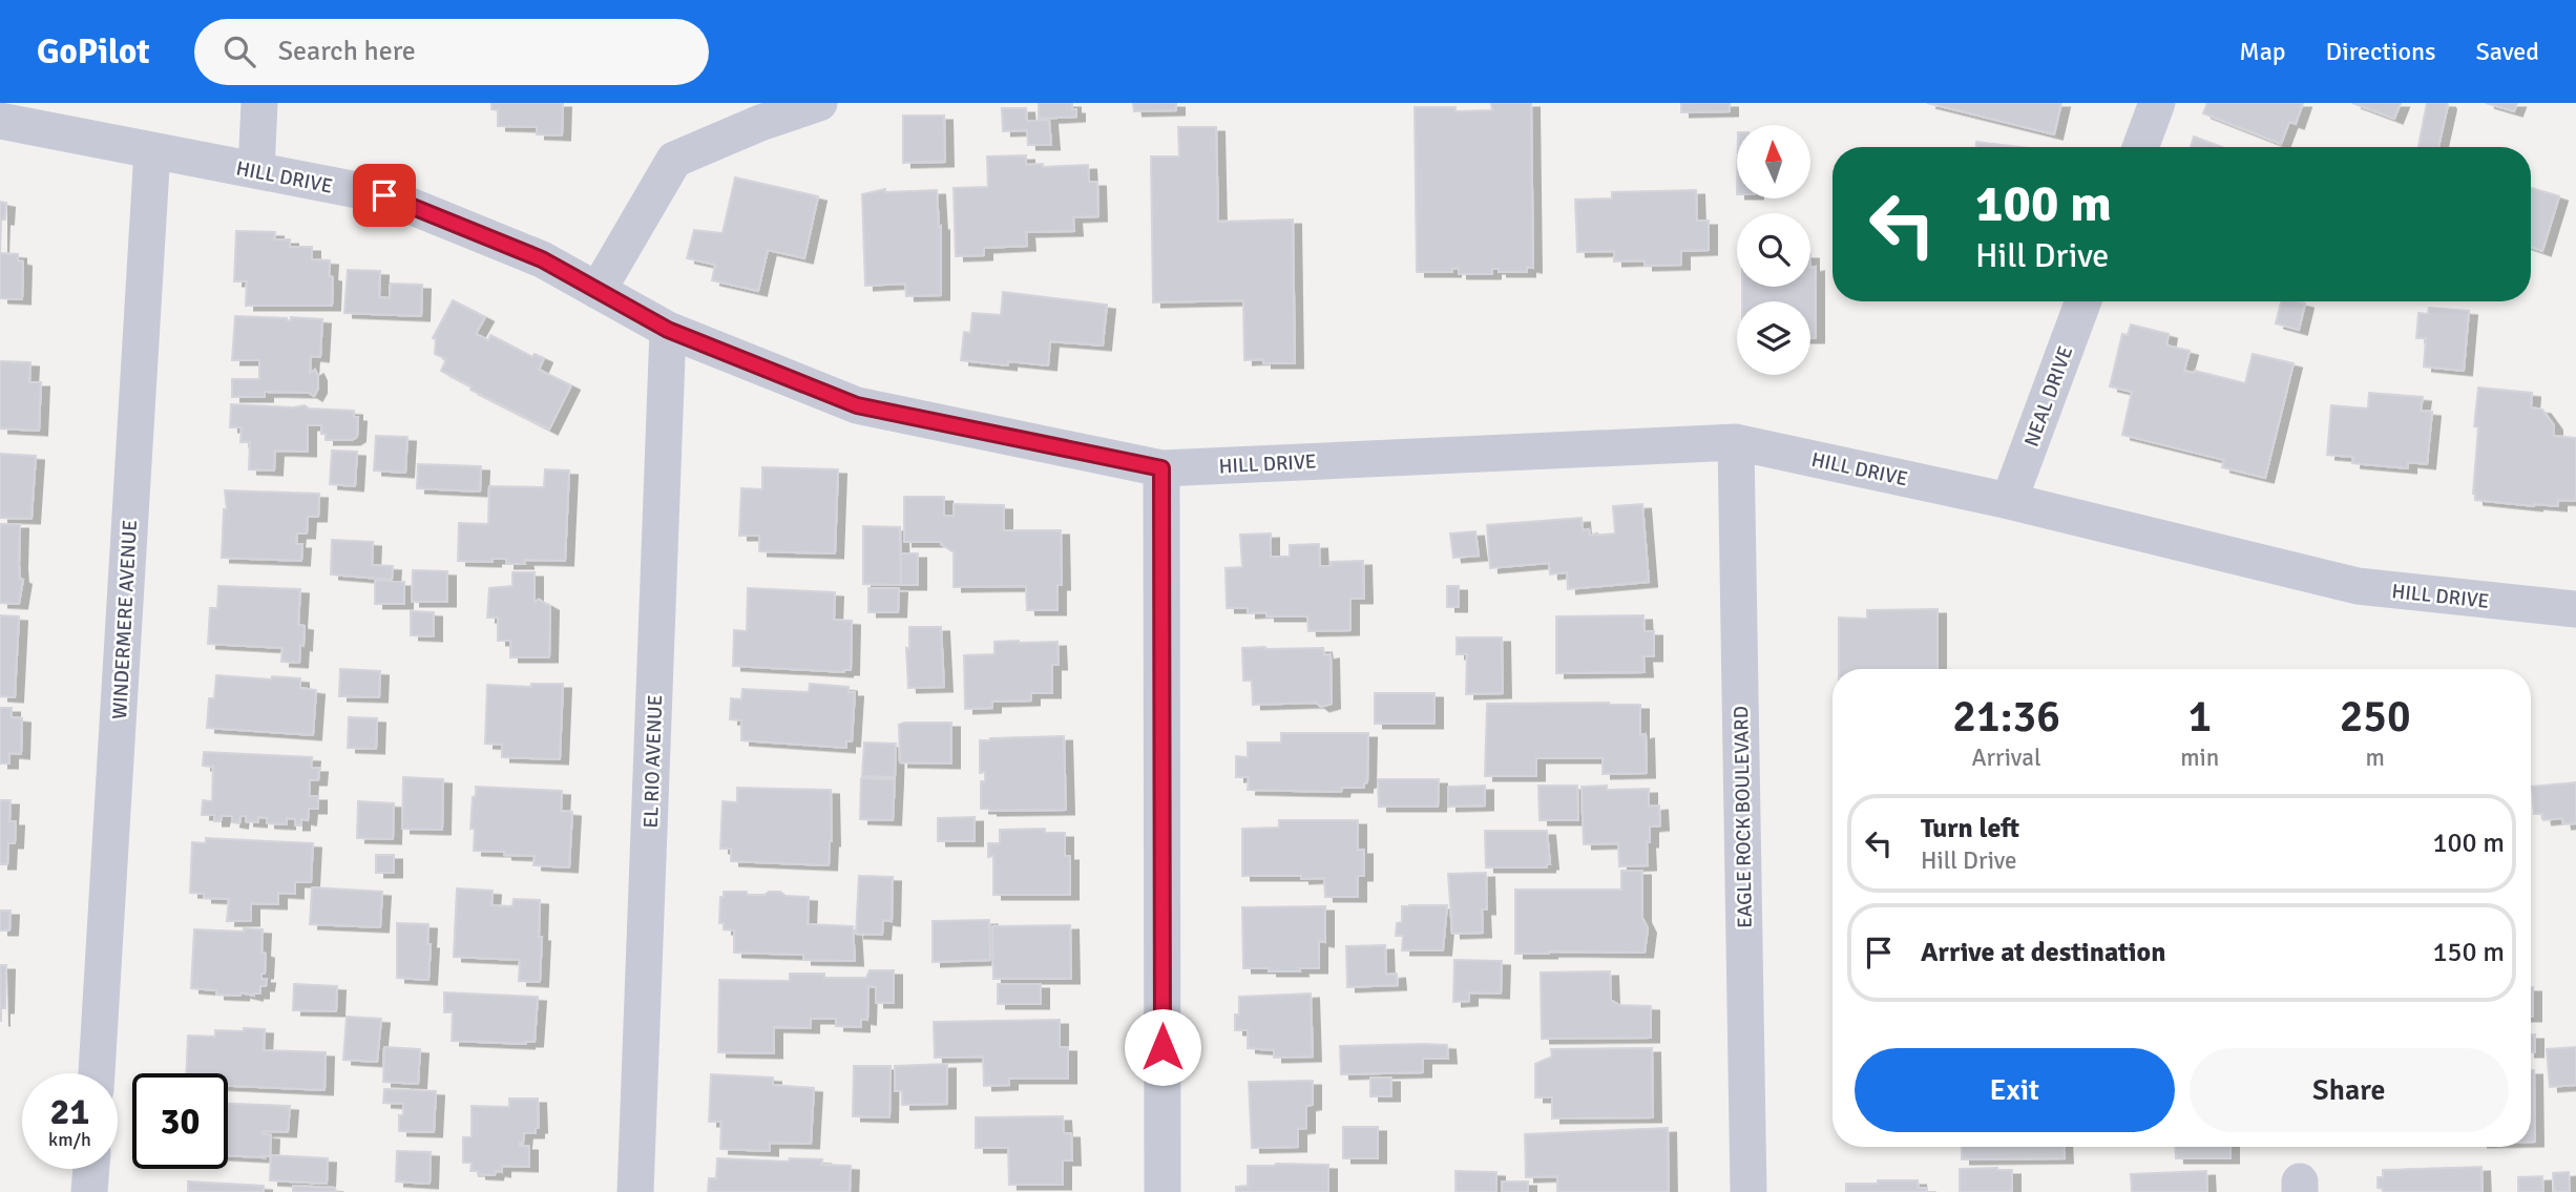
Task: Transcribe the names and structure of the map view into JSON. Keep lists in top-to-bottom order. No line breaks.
{"streets":{"street":["HILL DRIVE","NEAL DRIVE","WINDERMERE AVENUE","EL RIO AVENUE","EAGLE ROCK BOULEVARD"]},"crossings":[["HILL DRIVE","NEAL DRIVE"],["HILL DRIVE","WINDERMERE AVENUE"],["HILL DRIVE","EL RIO AVENUE"],["HILL DRIVE","EAGLE ROCK BOULEVARD"]],"north":"top","page":{"header":"GoPilot","search":"Search here","nav":["Map","Directions","Saved"],"turn":["100 m","Hill Drive"],"eta":["21:36","Arrival","1","min","250","m"],"list":[{"name":"Turn left","note":"Hill Drive","value":"100 m"},{"name":"Arrive at destination","value":"150 m"}],"buttons":["Exit","Share"],"speed":"21 km/h","limit":"30"}}
